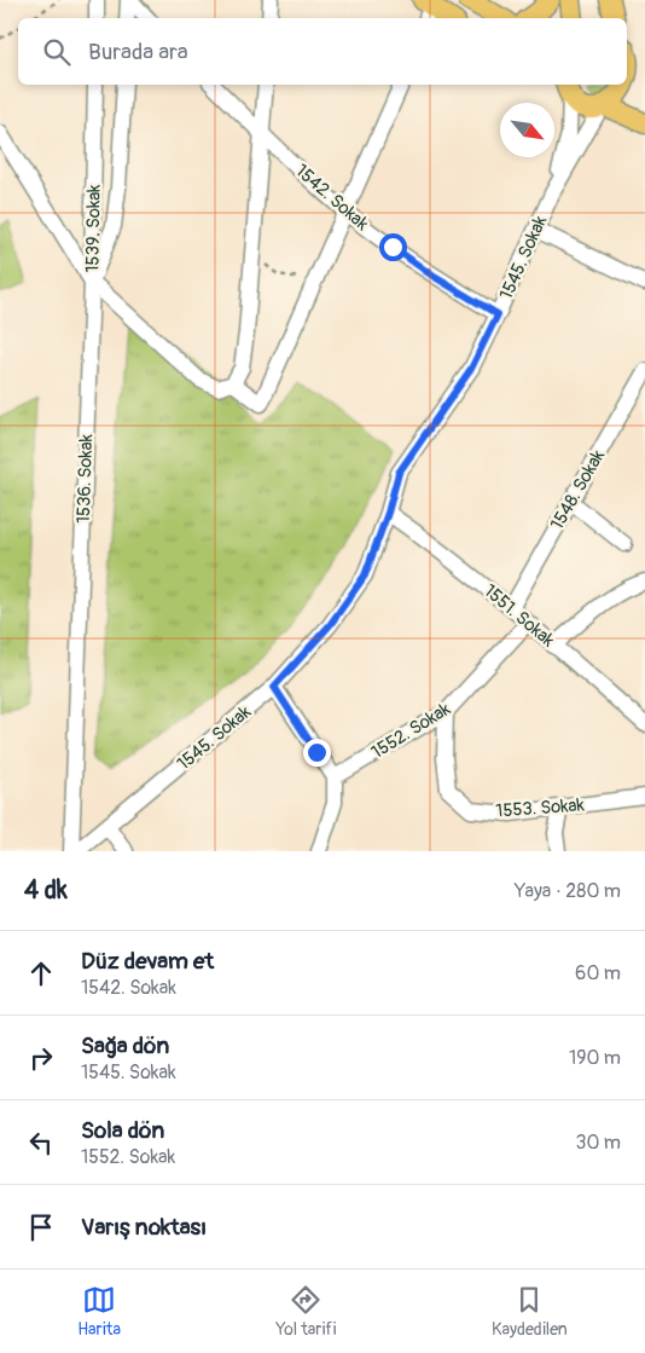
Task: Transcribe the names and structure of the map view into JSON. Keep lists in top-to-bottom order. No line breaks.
{"streets":{"street":["1542. Sokak","1539. Sokak","1545. Sokak","1536. Sokak","1548. Sokak","1551. Sokak","1552. Sokak","1553. Sokak"]},"crossings":[["1542. Sokak","1545. Sokak"],["1539. Sokak","1536. Sokak"],["1545. Sokak","1536. Sokak"],["1545. Sokak","1551. Sokak"],["1548. Sokak","1551. Sokak"],["1551. Sokak","1552. Sokak"],["1552. Sokak","1553. Sokak"]],"north":"bottom right","page":{"search":"Burada ara","heading":["4 dk","Yaya · 280 m"],"list":[["Düz devam et","1542. Sokak","60 m"],["Sağa dön","1545. Sokak","190 m"],["Sola dön","1552. Sokak","30 m"],"Varış noktası"],"nav":["Harita","Yol tarifi","Kaydedilen"]}}
